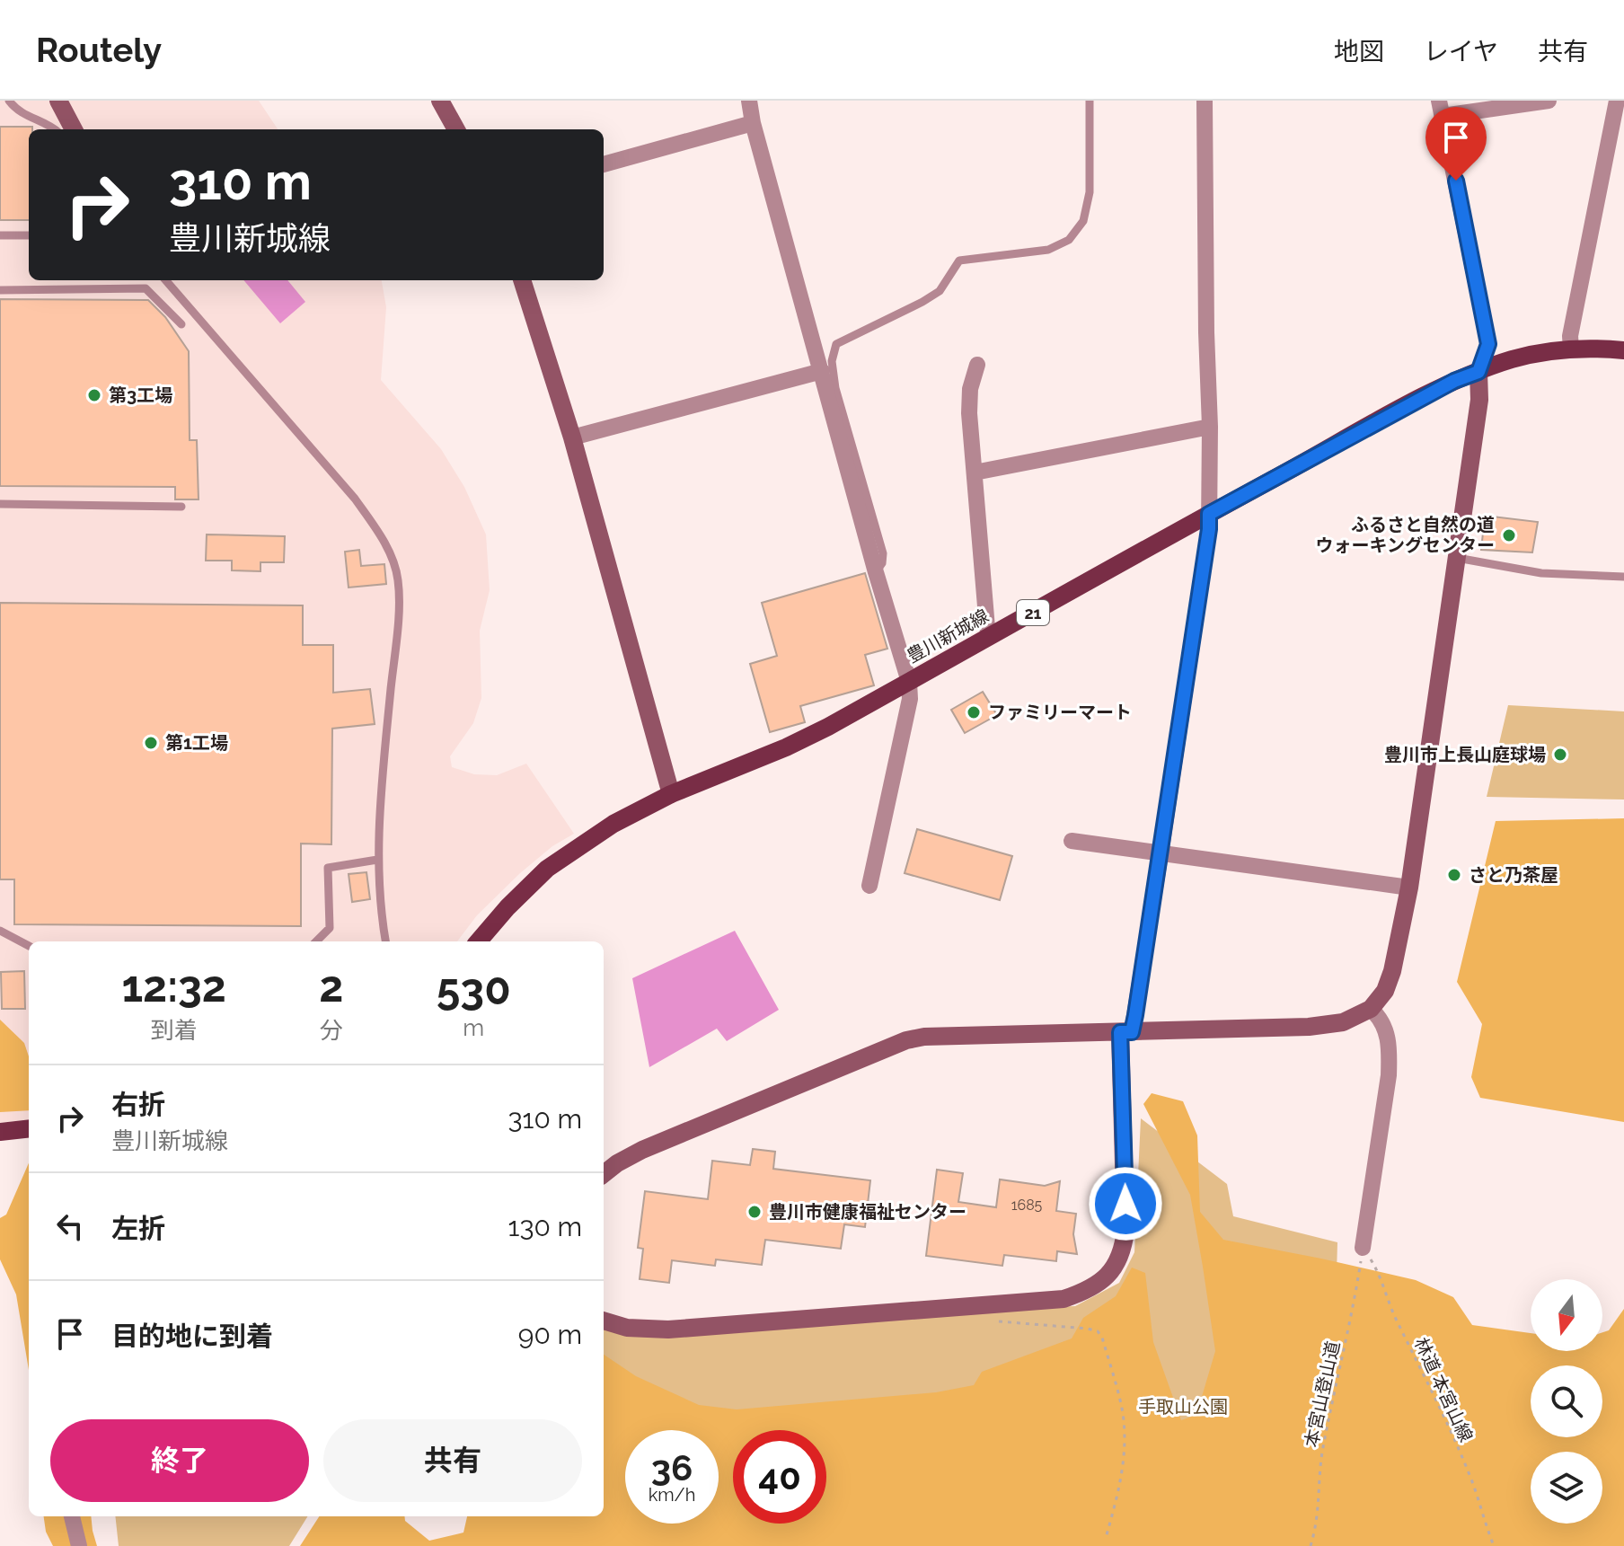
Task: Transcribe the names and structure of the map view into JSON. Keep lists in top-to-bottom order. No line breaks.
{"streets":{"main road":["21","豊川新城線"],"path":["林道 本宮山線","本宮山登山道"]},"crossings":[["林道 本宮山線","本宮山登山道"]],"parks":["手取山公園"],"places":["第3工場","ふるさと自然の道 ウォーキングセンター","ファミリーマート","第1工場","豊川市上長山庭球場","さと乃茶屋","豊川市健康福祉センター"],"house_numbers":["1685"],"north":"bottom","page":{"header":"Routely","nav":["地図","レイヤ","共有"],"turn":["310 m","豊川新城線"],"eta":["12:32","到着","2","分","530","m"],"list":[{"name":"右折","note":"豊川新城線","value":"310 m"},{"name":"左折","value":"130 m"},{"name":"目的地に到着","value":"90 m"}],"buttons":["終了","共有"],"speed":"36 km/h","limit":"40"}}
